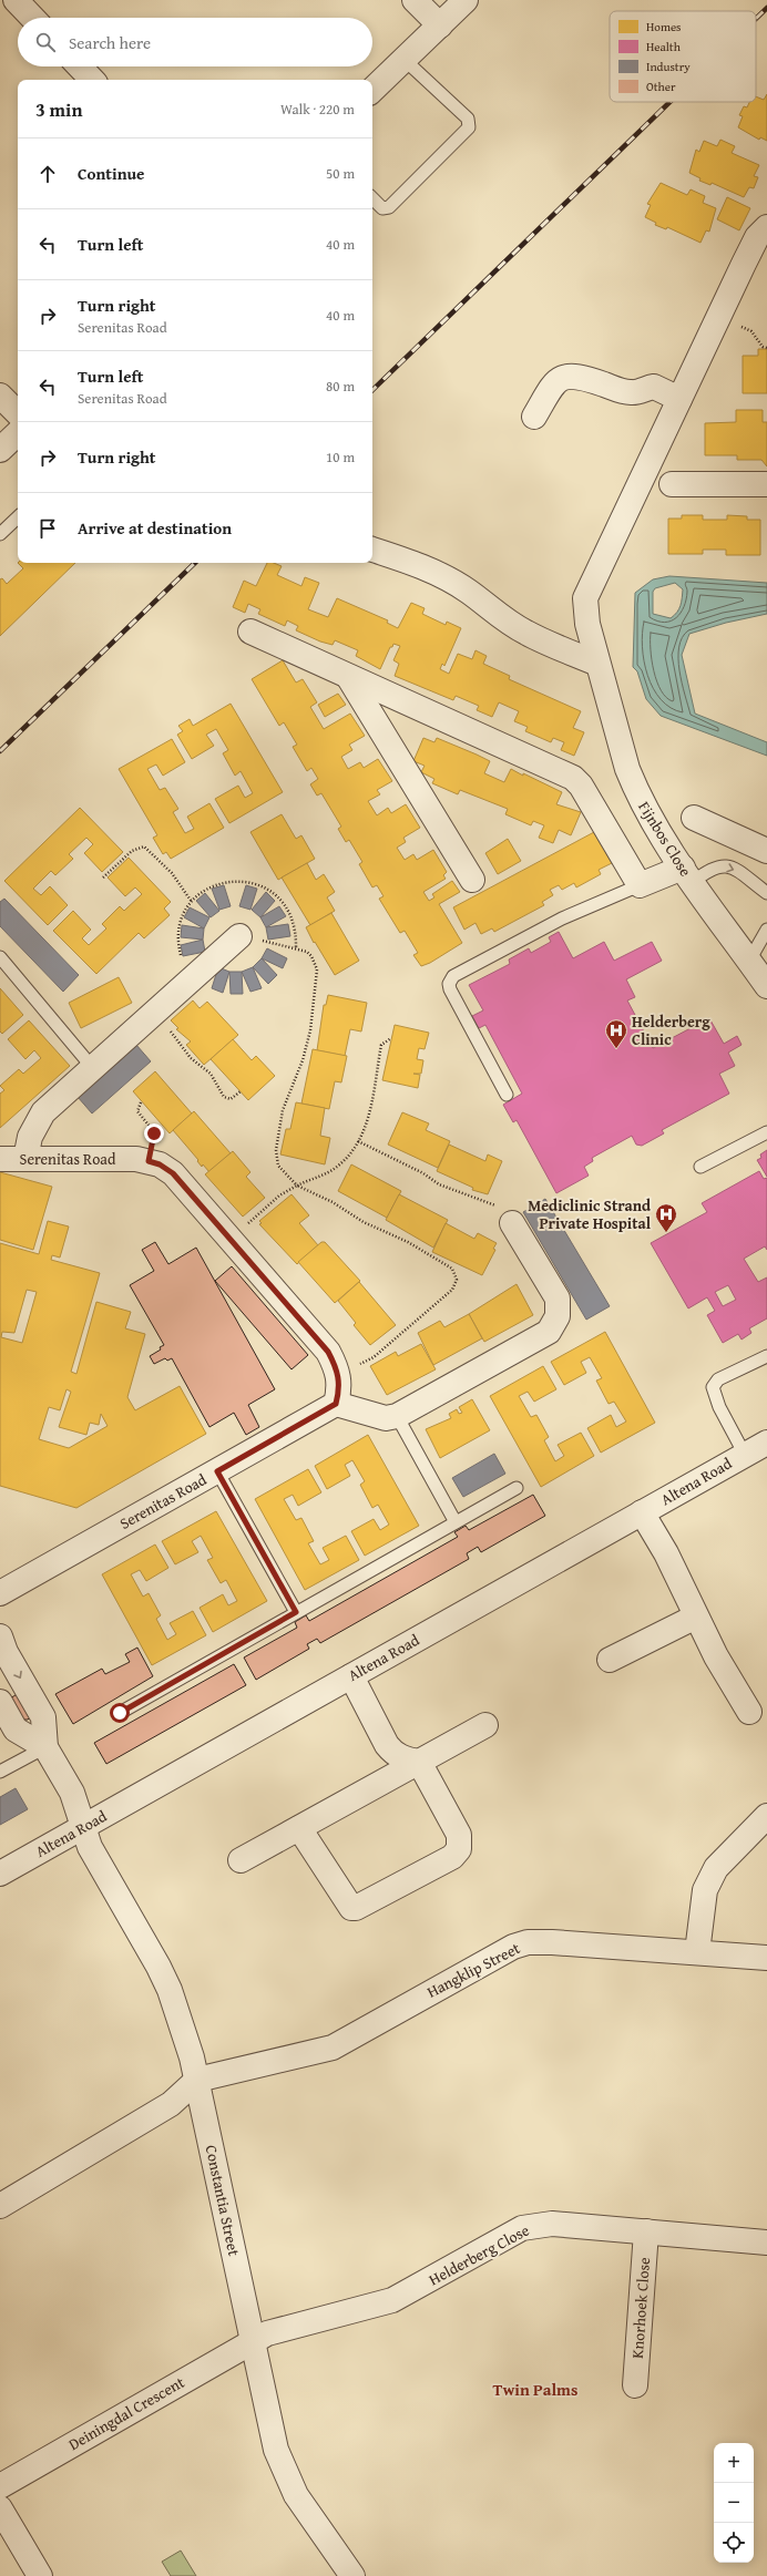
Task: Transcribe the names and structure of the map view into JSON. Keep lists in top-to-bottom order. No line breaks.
{"streets":{"street":["Fijnbos Close","Serenitas Road","Altena Road","Hangklip Street","Constantia Street","Helderberg Close","Knorhoek Close","Deiningdal Crescent"]},"crossings":[["Altena Road","Constantia Street"],["Hangklip Street","Constantia Street"],["Constantia Street","Helderberg Close"],["Constantia Street","Deiningdal Crescent"],["Helderberg Close","Knorhoek Close"],["Helderberg Close","Deiningdal Crescent"]],"districts":["Twin Palms"],"places":{"hospital":["Helderberg Clinic","Mediclinic Strand Private Hospital"]},"legend":["Homes","Health","Industry","Other"],"page":{"search":"Search here","heading":["3 min","Walk · 220 m"],"list":[["Continue","50 m"],["Turn left","40 m"],["Turn right","Serenitas Road","40 m"],["Turn left","Serenitas Road","80 m"],["Turn right","10 m"],"Arrive at destination"],"map_buttons":["+","−"]}}
